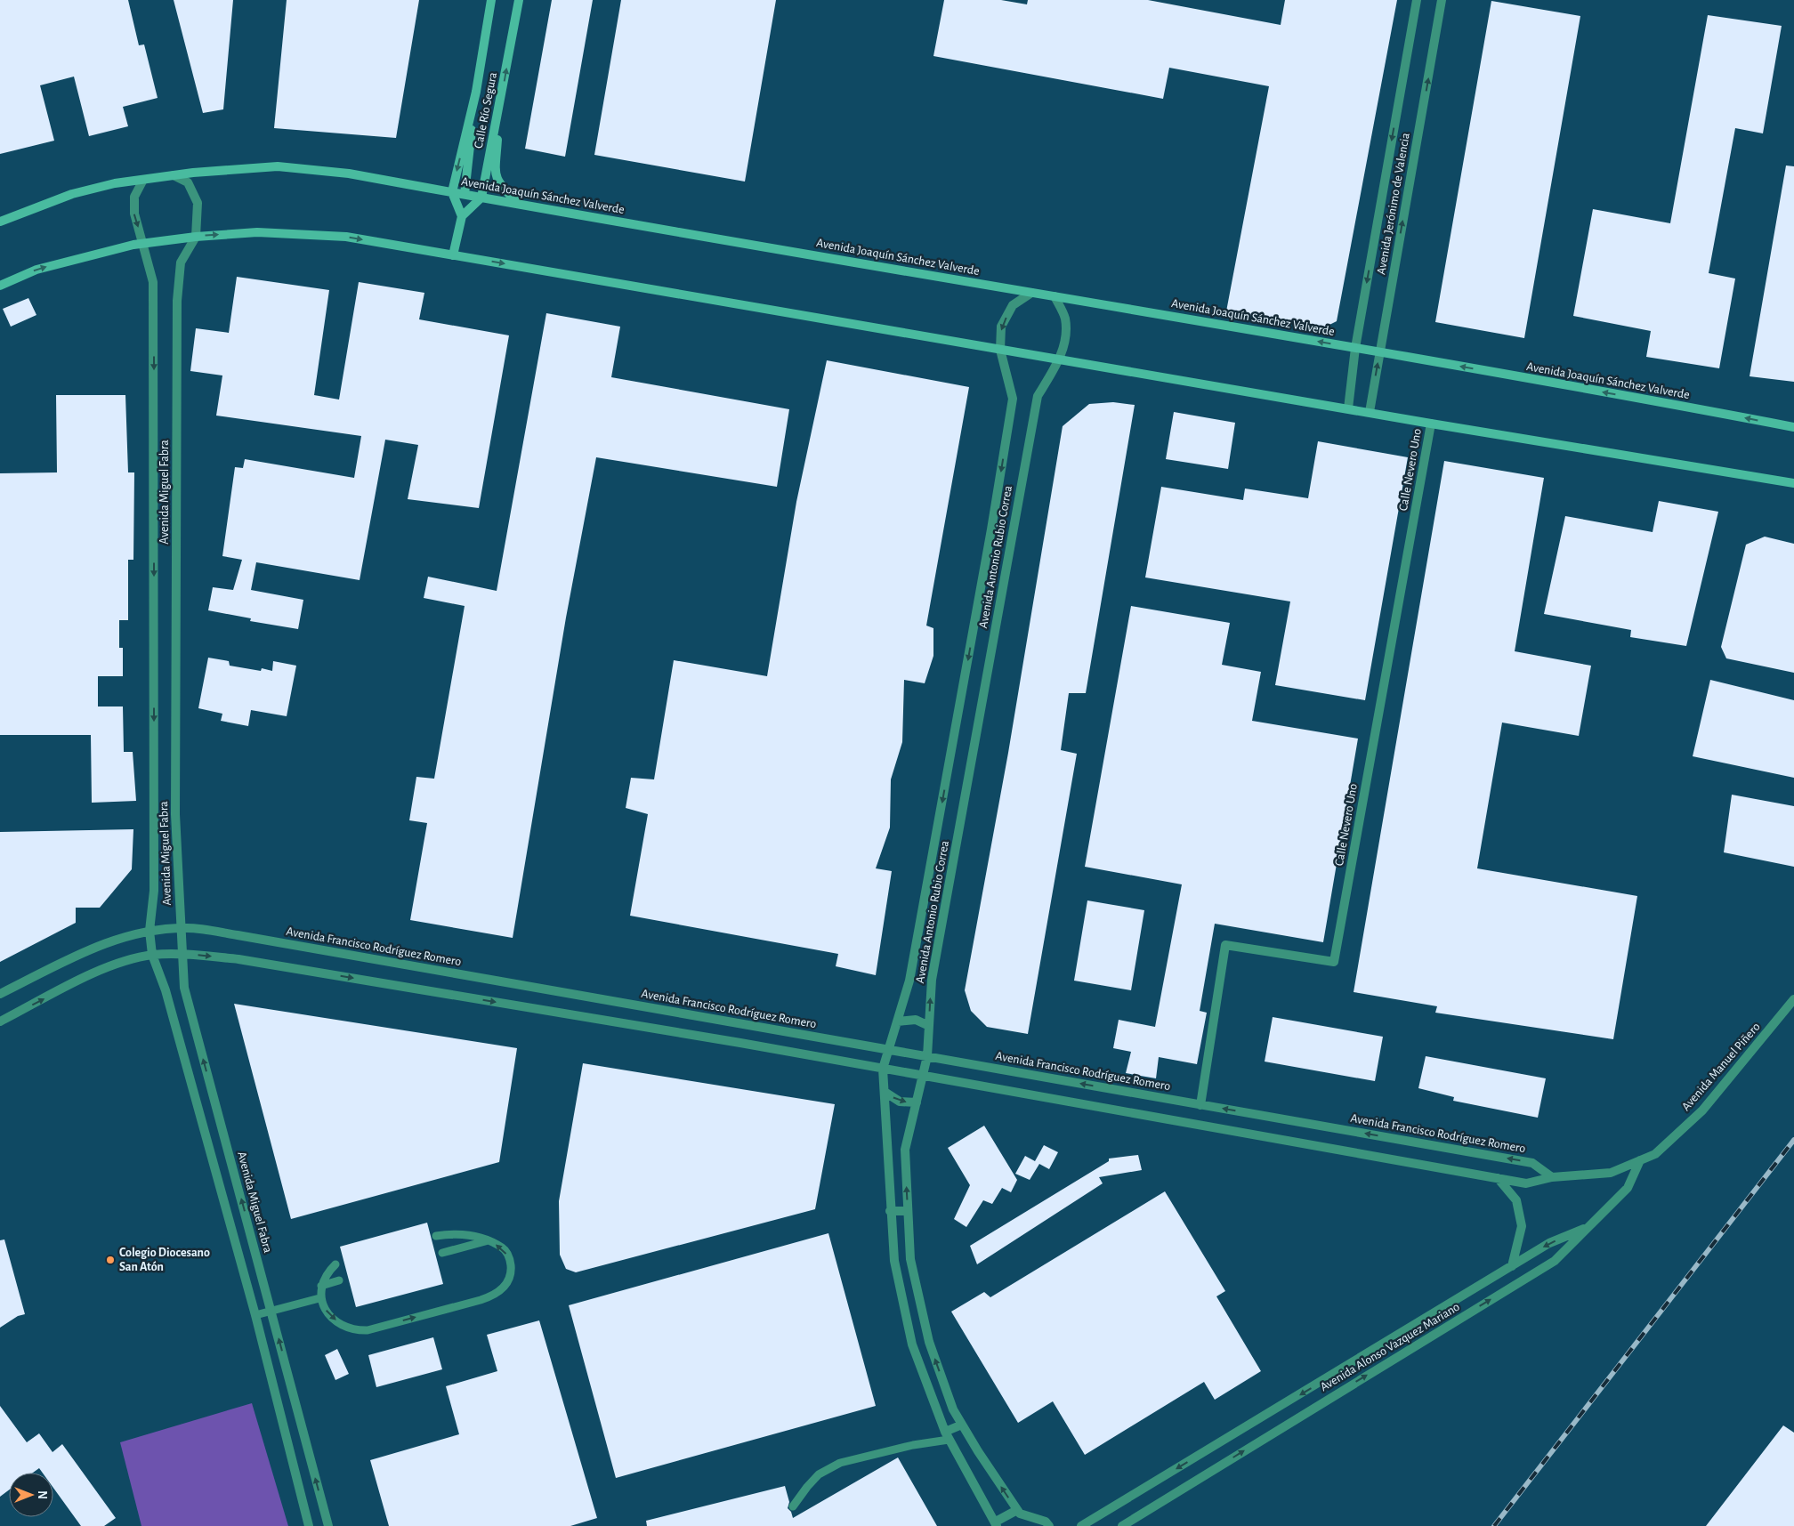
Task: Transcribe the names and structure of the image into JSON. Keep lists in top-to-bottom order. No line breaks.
{"streets":{"main road":["Calle Río Segura","Avenida Joaquín Sánchez Valverde"],"street":["Avenida Jerónimo de Valencia","Calle Nevero Uno","Avenida Miguel Fabra","Avenida Antonio Rubio Correa","Avenida Francisco Rodríguez Romero","Avenida Manuel Piñero","Avenida Alonso Vazquez Mariano"]},"crossings":[["Calle Río Segura","Avenida Joaquín Sánchez Valverde"],["Avenida Joaquín Sánchez Valverde","Avenida Jerónimo de Valencia"],["Avenida Joaquín Sánchez Valverde","Avenida Miguel Fabra"],["Avenida Joaquín Sánchez Valverde","Avenida Antonio Rubio Correa"],["Calle Nevero Uno","Avenida Francisco Rodríguez Romero"],["Avenida Miguel Fabra","Avenida Francisco Rodríguez Romero"],["Avenida Antonio Rubio Correa","Avenida Francisco Rodríguez Romero"],["Avenida Francisco Rodríguez Romero","Avenida Manuel Piñero"]],"places":["Colegio Diocesano San Atón"],"north":"right"}
